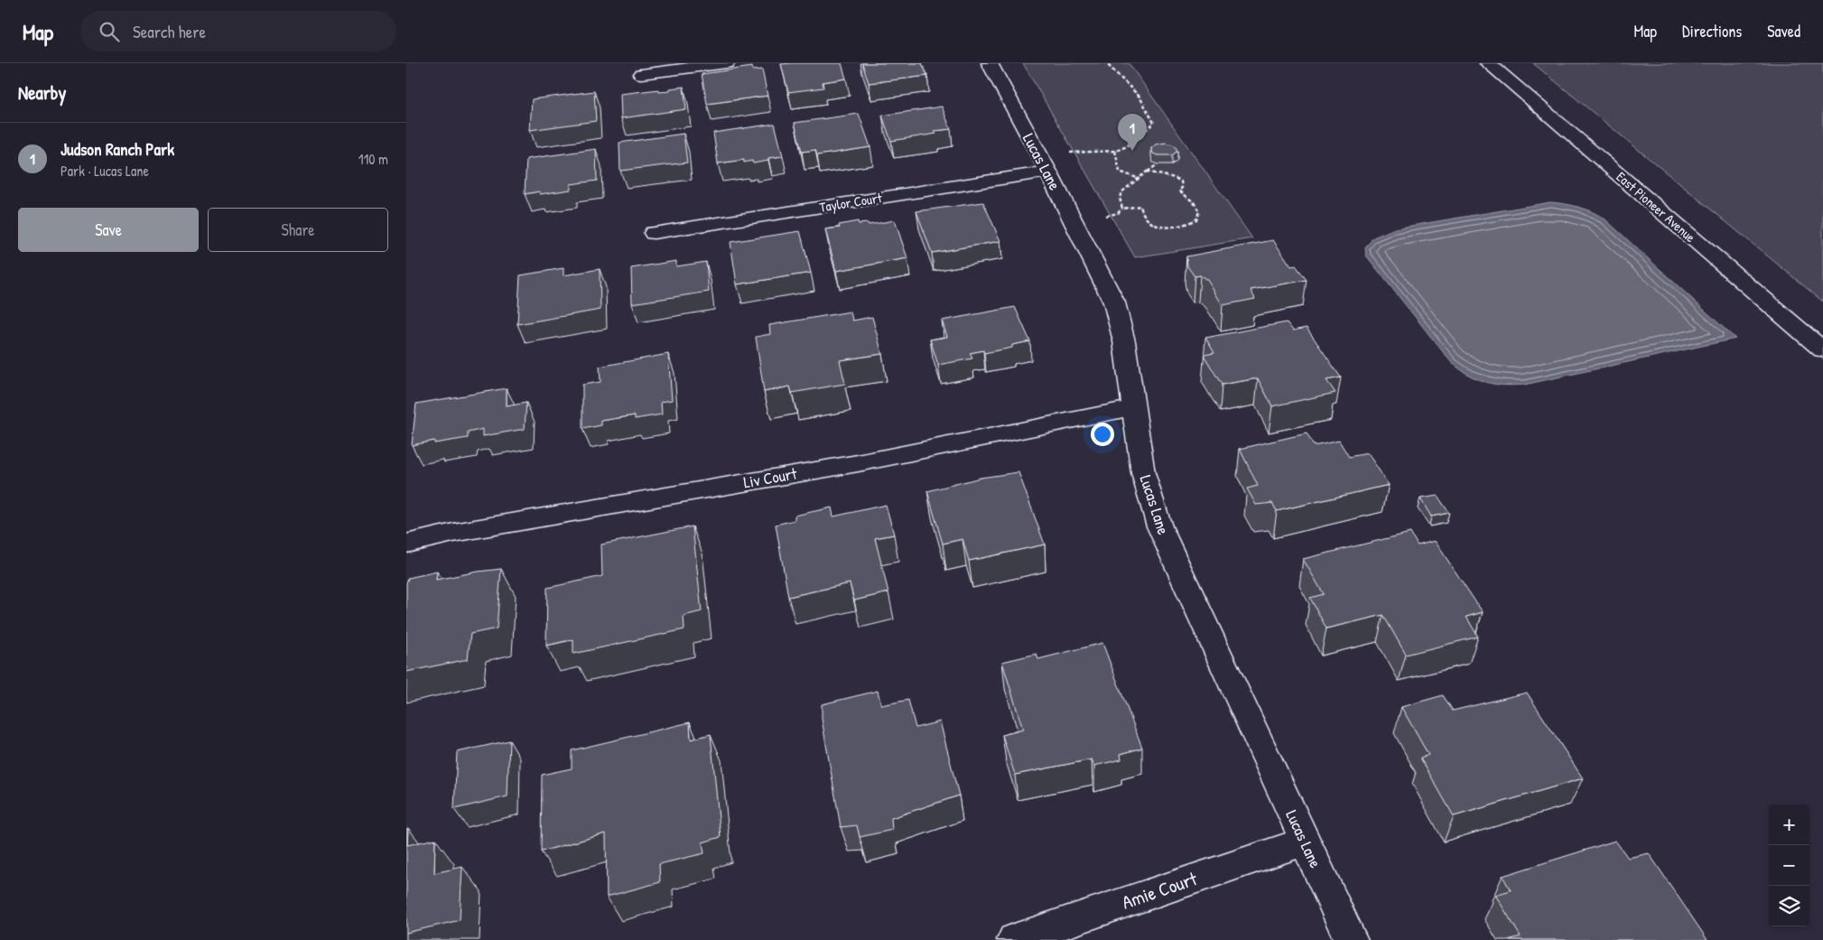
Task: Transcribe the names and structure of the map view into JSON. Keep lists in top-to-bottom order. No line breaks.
{"streets":{"street":["Lucas Lane","Taylor Court","East Pioneer Avenue","Liv Court","Amie Court"]},"crossings":[["Lucas Lane","Taylor Court"],["Lucas Lane","Liv Court"],["Lucas Lane","Amie Court"]],"page":{"header":"Map","search":"Search here","nav":["Map","Directions","Saved"],"heading":"Nearby","pins":"1","list":[{"mark":"1","name":"Judson Ranch Park","note":"Park · Lucas Lane","value":"110 m"}],"buttons":["Save","Share"],"map_buttons":["+","−"]}}
